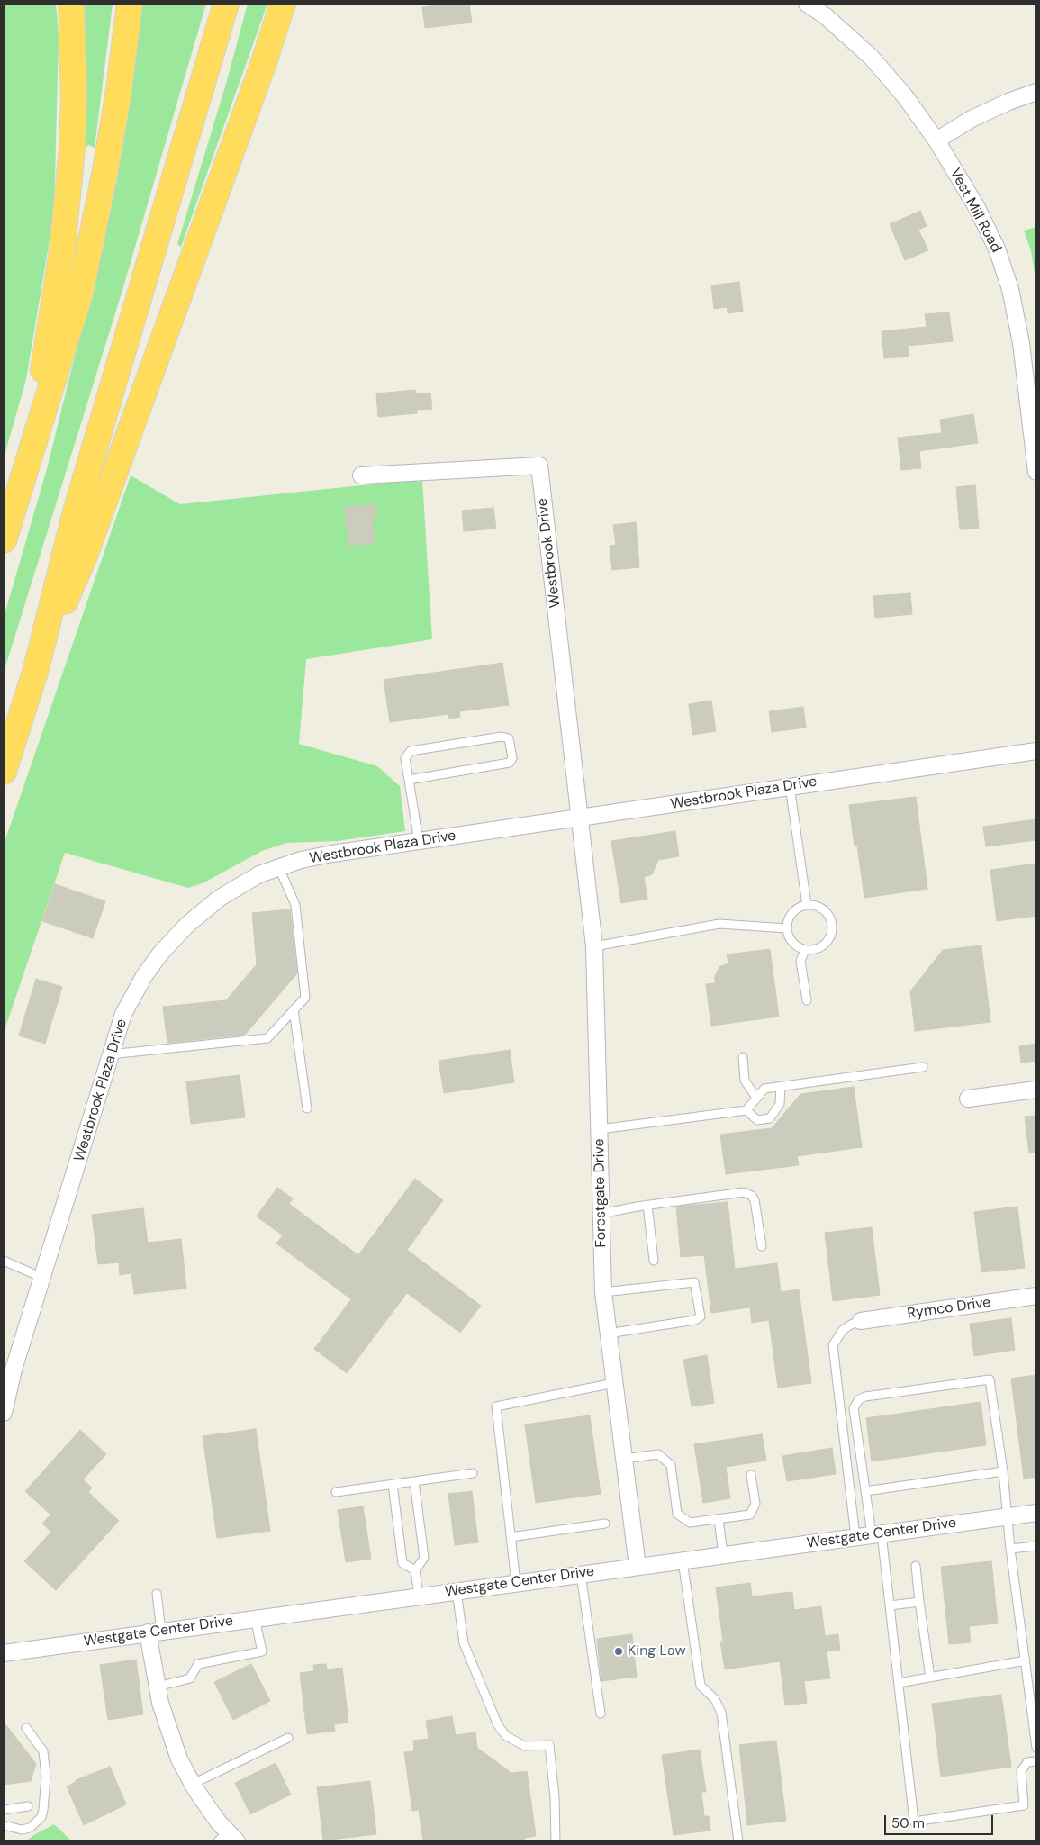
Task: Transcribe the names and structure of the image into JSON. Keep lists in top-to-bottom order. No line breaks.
{"streets":{"street":["Vest Mill Road","Westbrook Drive","Westbrook Plaza Drive","Forestgate Drive","Rymco Drive","Westgate Center Drive"]},"crossings":[["Westbrook Drive","Westbrook Plaza Drive"],["Westbrook Drive","Forestgate Drive"],["Westbrook Plaza Drive","Forestgate Drive"],["Forestgate Drive","Westgate Center Drive"]],"places":["King Law"],"scale_bar":"50 m"}
